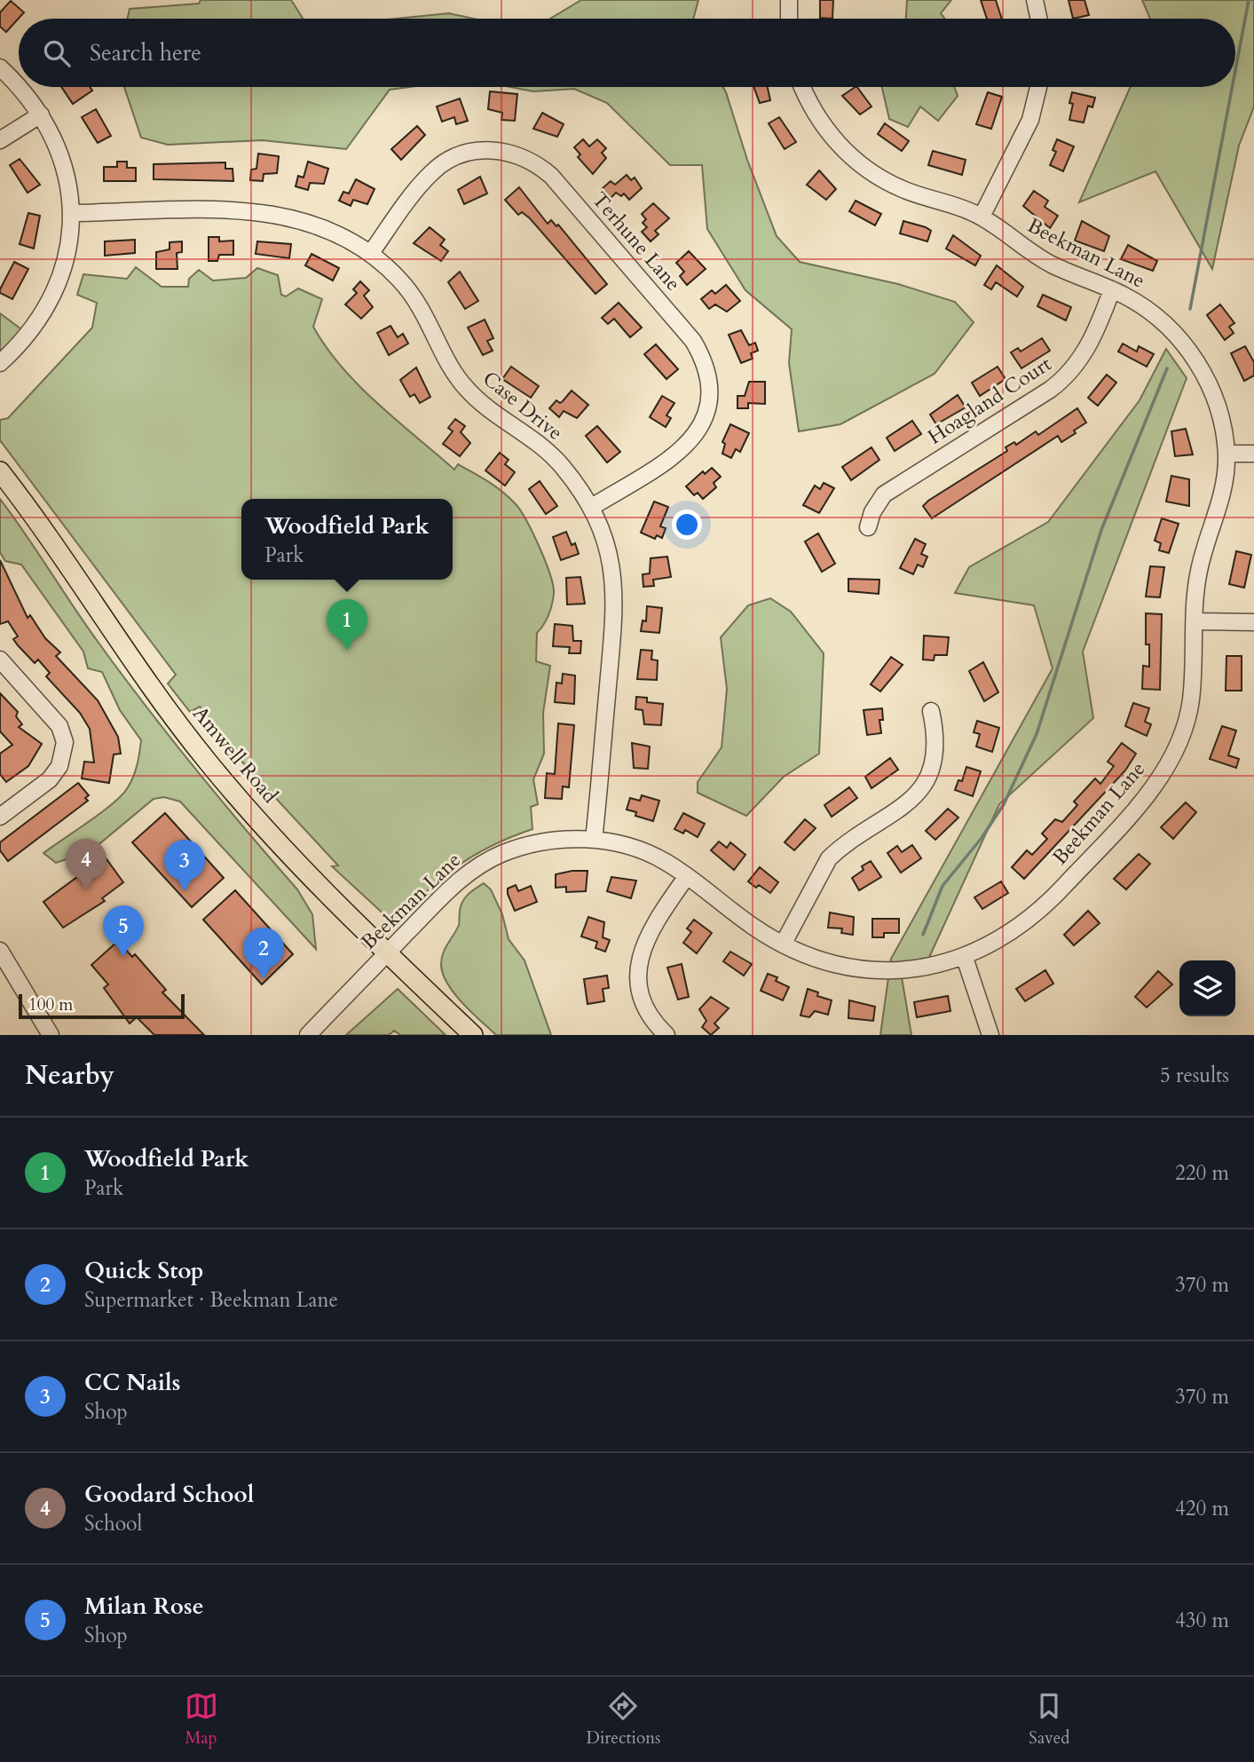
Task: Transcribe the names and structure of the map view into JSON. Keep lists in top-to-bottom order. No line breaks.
{"streets":{"main road":["Amwell Road"],"street":["Terhune Lane","Beekman Lane","Hoagland Court","Case Drive"]},"crossings":[["Terhune Lane","Case Drive"],["Beekman Lane","Hoagland Court"],["Beekman Lane","Case Drive"],["Beekman Lane","Amwell Road"]],"scale_bar":"100 m","page":{"search":"Search here","popup":["Woodfield Park","Park"],"pins":["1","4","3","5","2"],"scale":"100 m","heading":["Nearby","5 results"],"list":[{"mark":"1","name":"Woodfield Park","note":"Park","value":"220 m"},{"mark":"2","name":"Quick Stop","note":"Supermarket · Beekman Lane","value":"370 m"},{"mark":"3","name":"CC Nails","note":"Shop","value":"370 m"},{"mark":"4","name":"Goodard School","note":"School","value":"420 m"},{"mark":"5","name":"Milan Rose","note":"Shop","value":"430 m"}],"nav":["Map","Directions","Saved"]}}
